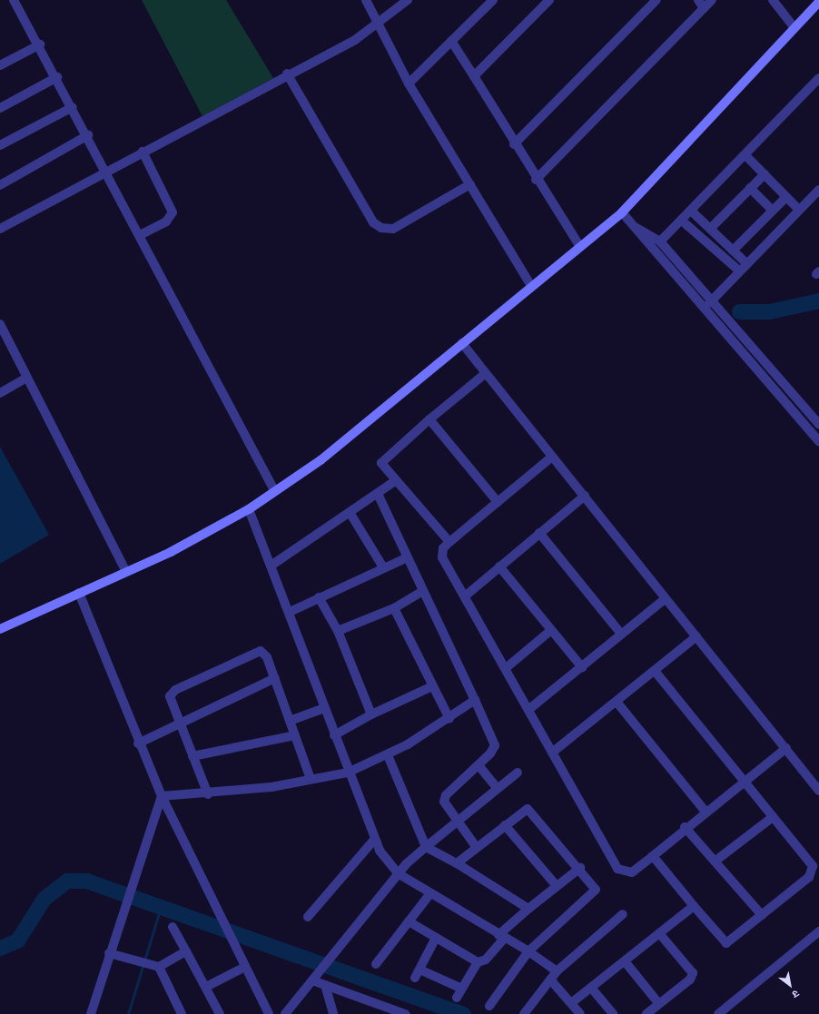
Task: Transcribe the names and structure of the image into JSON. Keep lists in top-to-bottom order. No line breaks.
{"north":"bottom right"}
